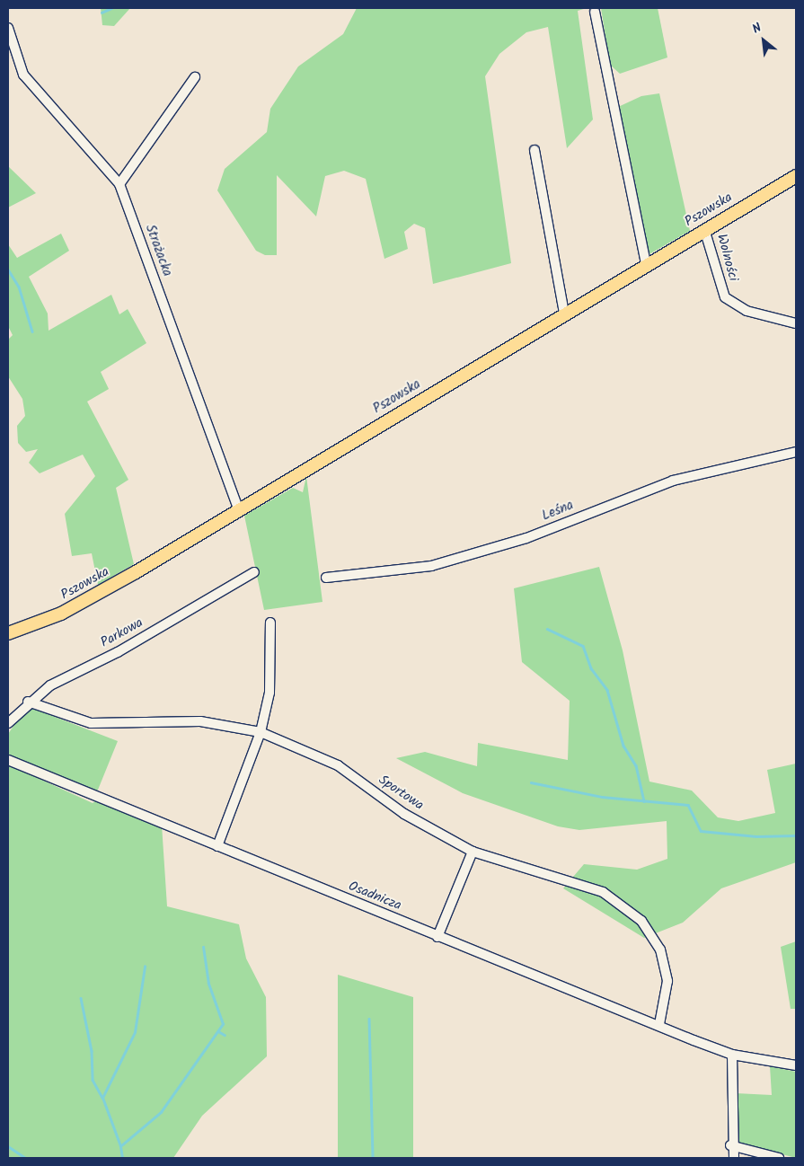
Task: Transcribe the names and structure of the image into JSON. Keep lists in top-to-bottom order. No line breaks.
{"streets":{"main road":["Pszowska"],"street":["Strażacka","Wolności","Leśna","Parkowa","Sportowa","Osadnicza"]},"crossings":[["Pszowska","Strażacka"],["Pszowska","Wolności"],["Parkowa","Sportowa"],["Sportowa","Osadnicza"]],"north":"top left"}
